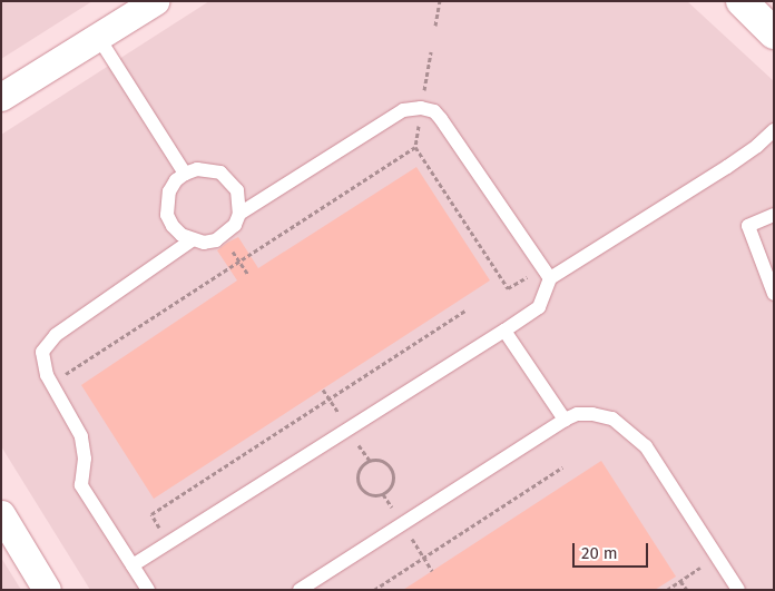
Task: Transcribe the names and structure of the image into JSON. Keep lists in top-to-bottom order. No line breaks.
{"scale_bar":"20 m"}
